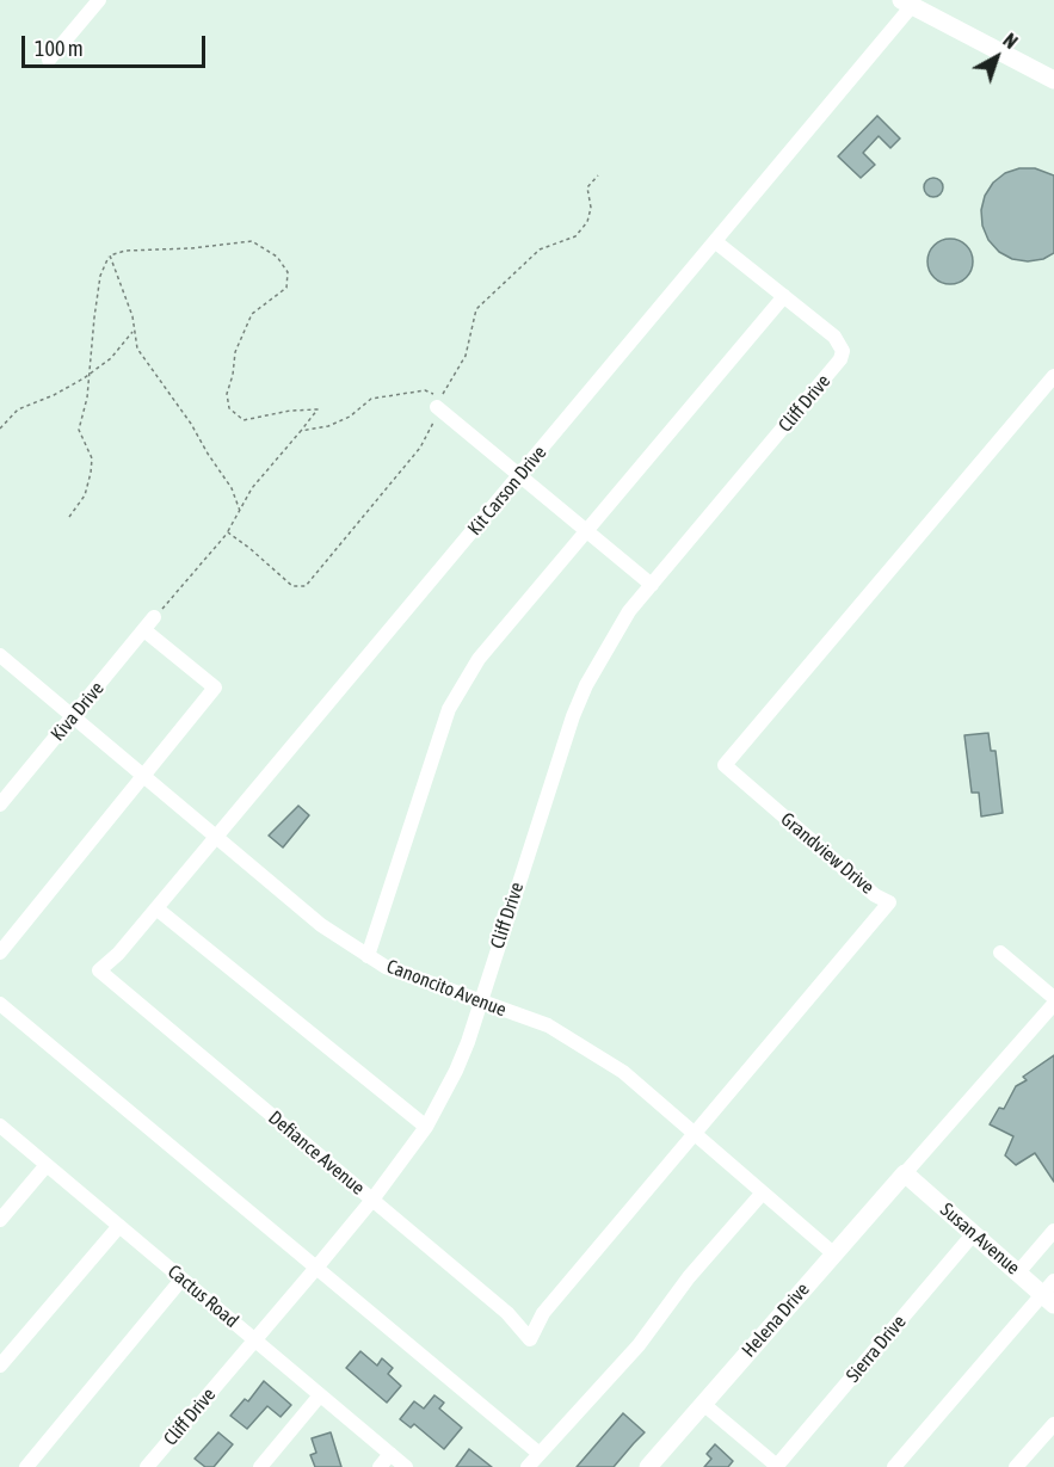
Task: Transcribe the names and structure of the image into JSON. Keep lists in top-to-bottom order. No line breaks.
{"streets":{"main road":["Susan Avenue","Helena Drive"],"street":["Cliff Drive","Kit Carson Drive","Kiva Drive","Grandview Drive","Canoncito Avenue","Defiance Avenue","Cactus Road","Sierra Drive"]},"crossings":[["Cliff Drive","Canoncito Avenue"],["Cliff Drive","Defiance Avenue"],["Cliff Drive","Cactus Road"],["Kit Carson Drive","Canoncito Avenue"],["Kit Carson Drive","Defiance Avenue"],["Kiva Drive","Canoncito Avenue"],["Grandview Drive","Canoncito Avenue"],["Grandview Drive","Defiance Avenue"],["Canoncito Avenue","Helena Drive"],["Susan Avenue","Helena Drive"],["Susan Avenue","Sierra Drive"]],"scale_bar":"100 m","north":"top right"}
